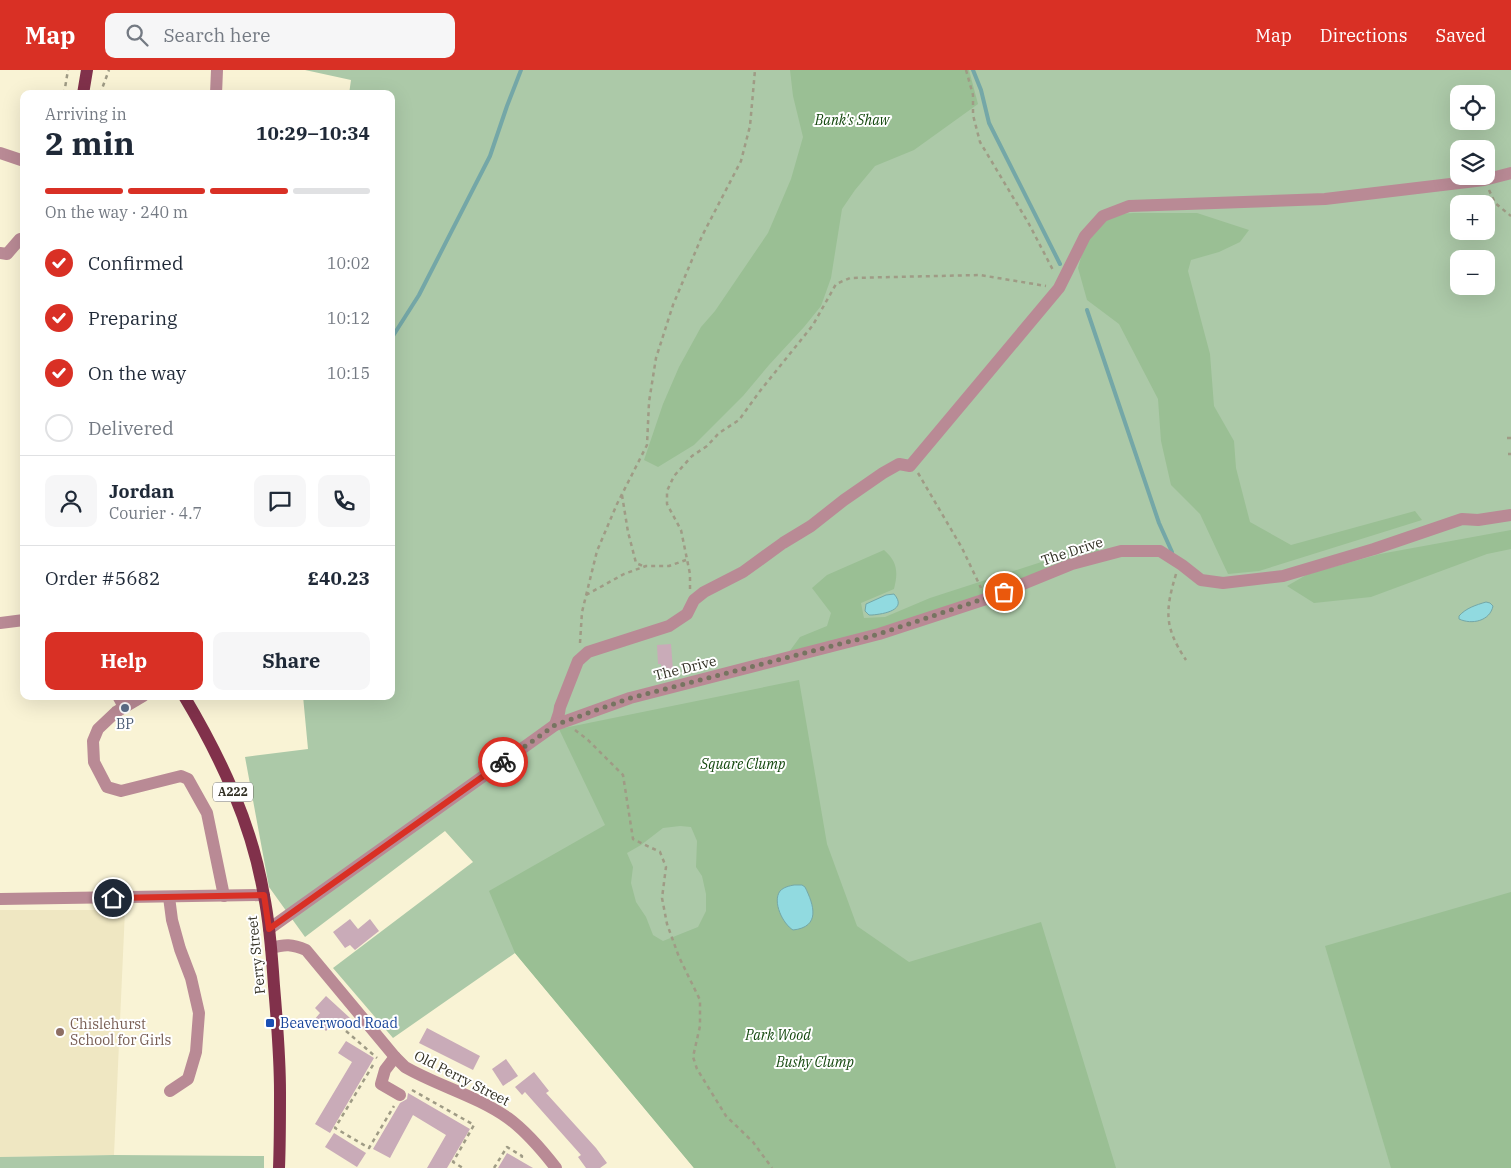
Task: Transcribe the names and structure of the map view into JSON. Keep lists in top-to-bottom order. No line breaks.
{"streets":{"main road":["A222","Perry Street"],"street":["The Drive","Old Perry Street"]},"crossings":[["The Drive","Perry Street"],["Perry Street","Old Perry Street"]],"parks":["Bank's Shaw","Square Clump","Park Wood","Bushy Clump"],"places":{"other":["BP","Chislehurst School for Girls"],"transit":["Beaverwood Road"]},"page":{"header":"Map","search":"Search here","nav":["Map","Directions","Saved"],"map_buttons":["+","−"],"heading":["2 min","Arriving in","10:29–10:34"],"panel":["Jordan","Courier · 4.7","Order #5682","£40.23"],"bar":"On the way · 240 m","list":[["Confirmed","10:02"],["Preparing","10:12"],["On the way","10:15"],"Delivered"],"buttons":["Help","Share"]}}
